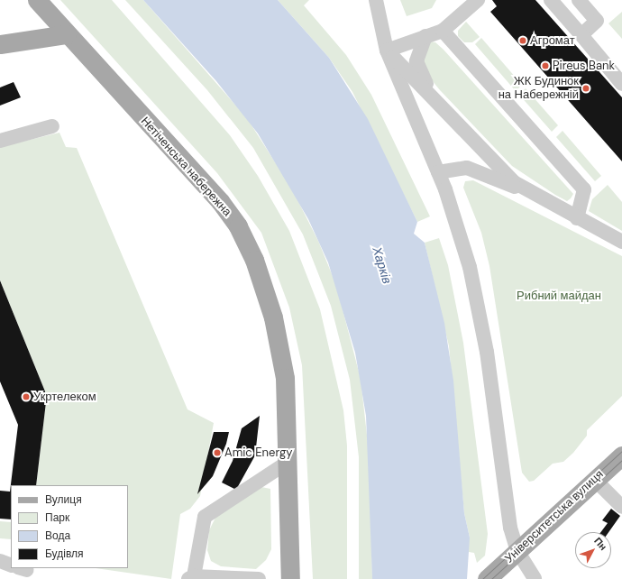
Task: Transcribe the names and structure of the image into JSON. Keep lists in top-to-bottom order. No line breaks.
{"streets":{"main road":["Нетіченська набережна","Університетська вулиця"]},"water":["Харків"],"parks":["Рибний майдан"],"places":["Агромат","Pireus Bank","ЖК Будинок на Набережній","Укртелеком","Amic Energy"],"legend":["Вулиця","Парк","Вода","Будівля"],"north":"top right"}
